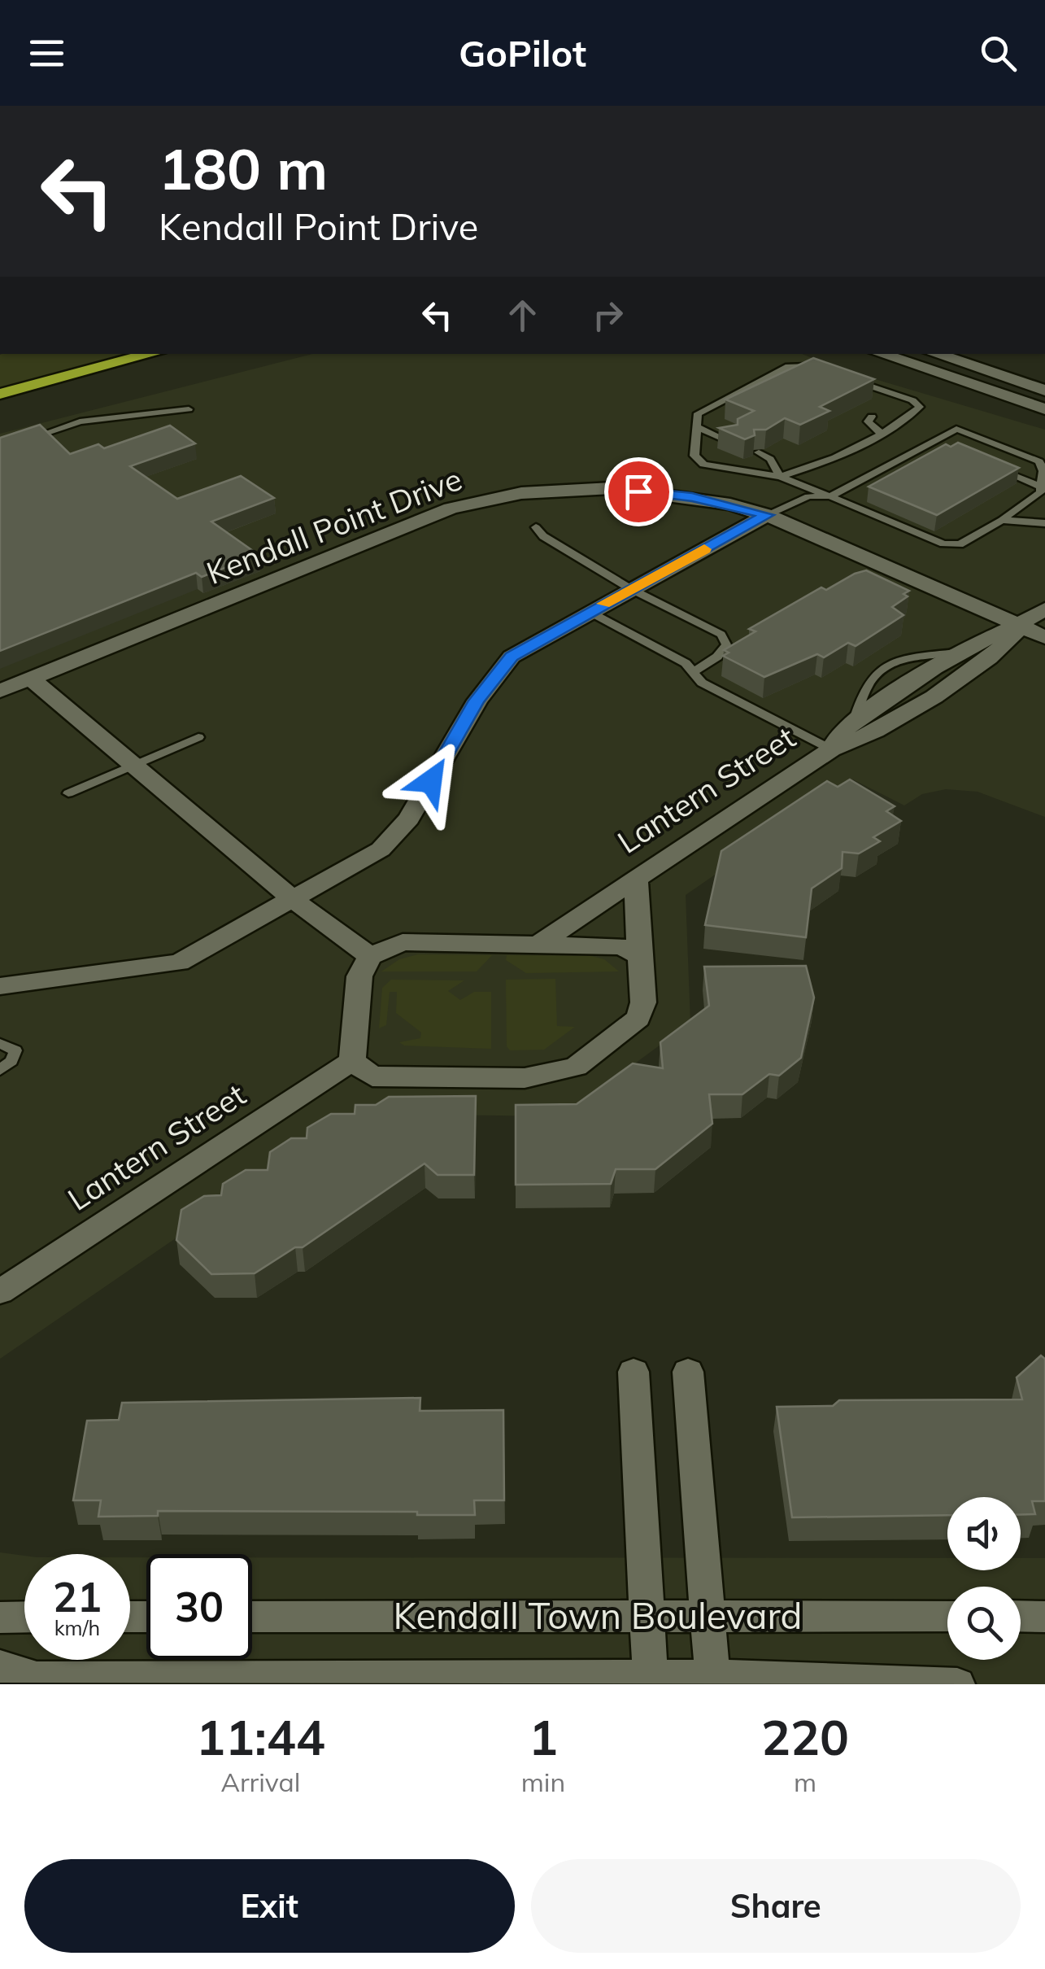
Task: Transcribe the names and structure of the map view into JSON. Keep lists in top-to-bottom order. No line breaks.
{"streets":{"street":["Kendall Point Drive","Lantern Street","Kendall Town Boulevard"]},"crossings":[["Kendall Point Drive","Lantern Street"]],"page":{"header":"GoPilot","turn":["180 m","Kendall Point Drive"],"speed":"21 km/h","limit":"30","eta":["11:44","Arrival","1","min","220","m"],"buttons":["Exit","Share"]}}
